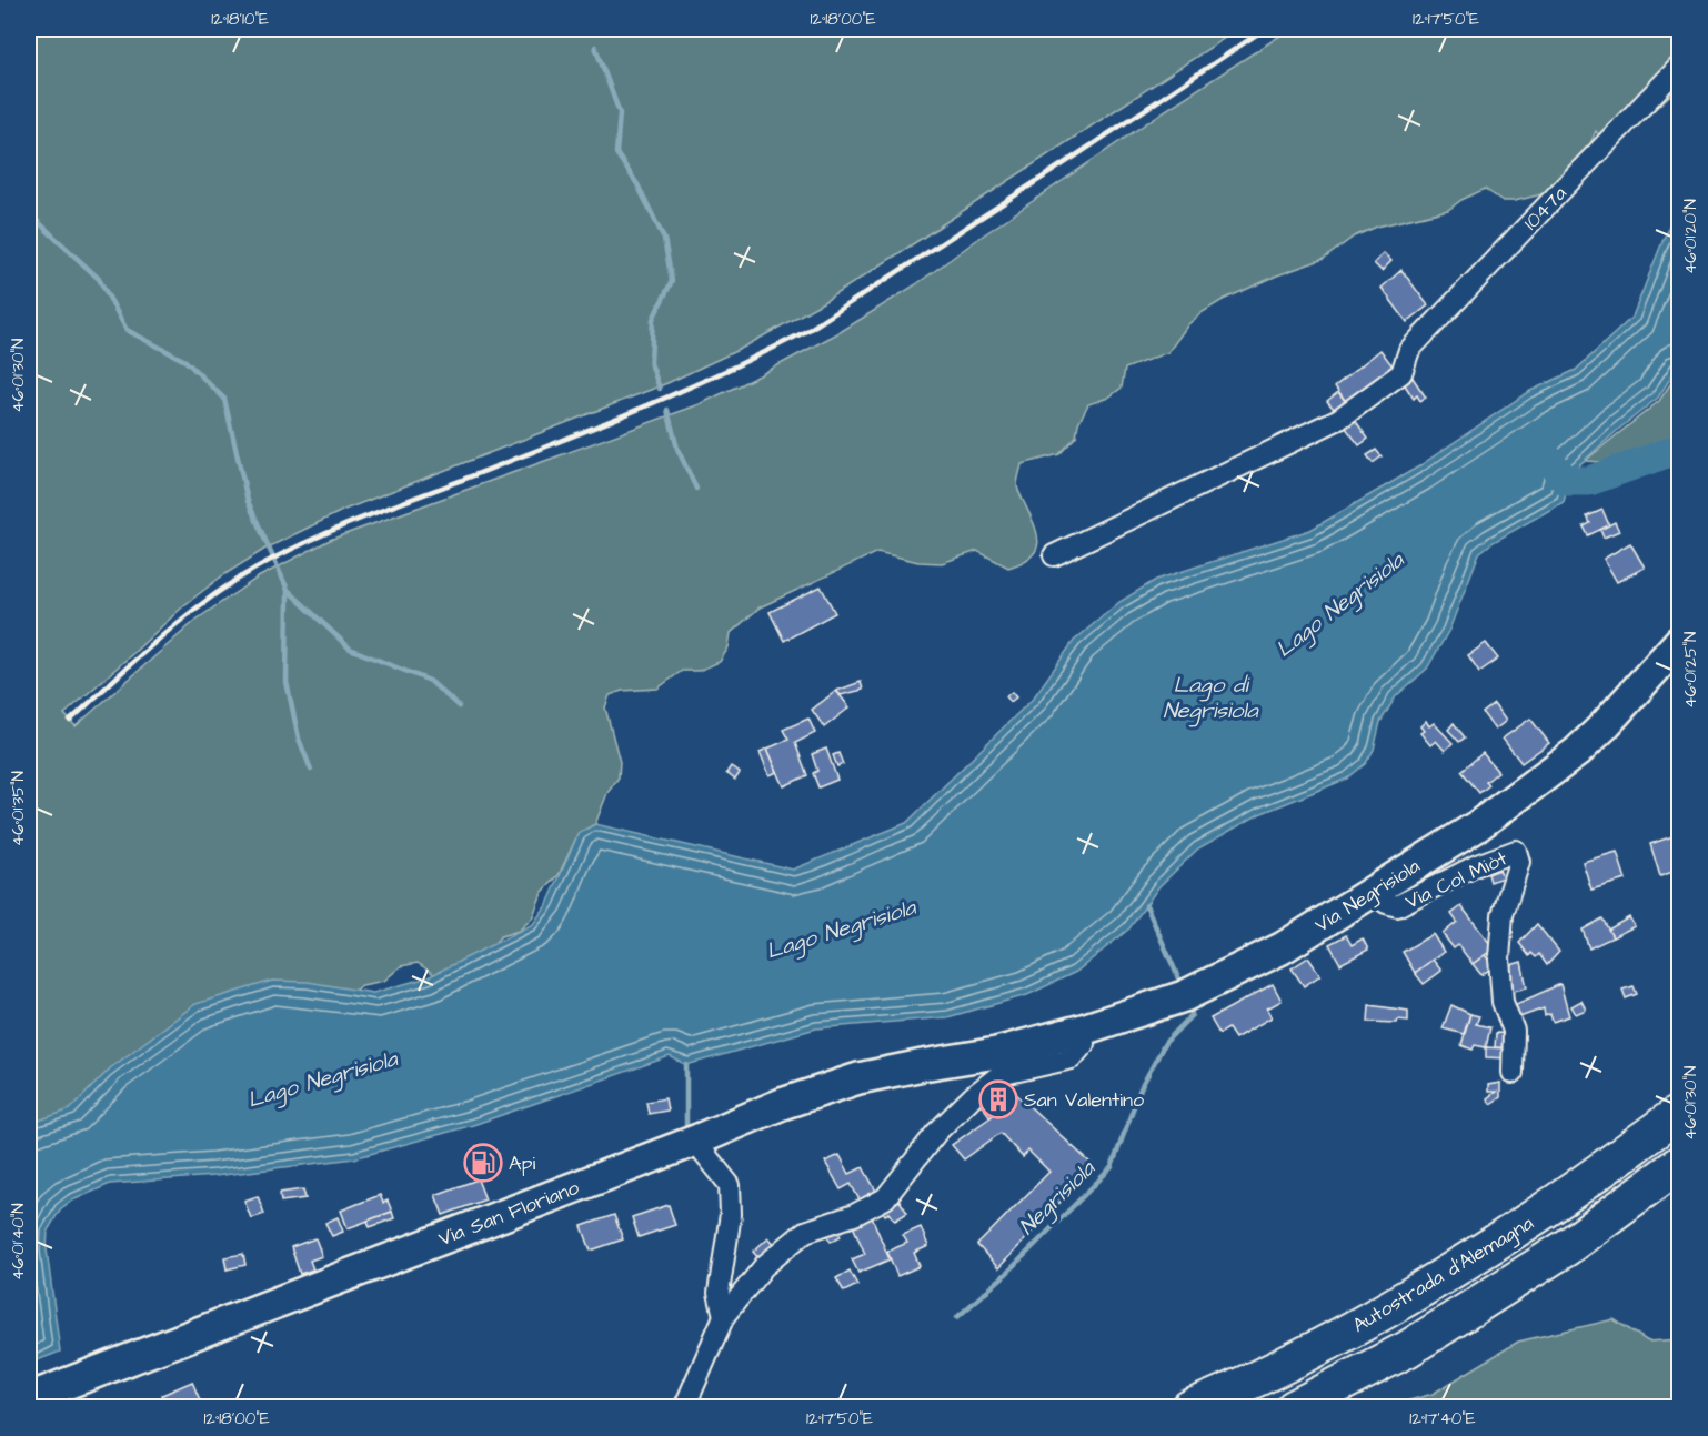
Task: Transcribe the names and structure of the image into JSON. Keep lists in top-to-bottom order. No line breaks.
{"streets":{"highway":["Autostrada d'Alemagna"],"main road":["Via Negrisiola","Via San Floriano"],"street":["1047a","Via Col Miòt"]},"crossings":[["Via Col Miòt","Via Negrisiola"],["Via Negrisiola","Via San Floriano"]],"water":["Lago Negrisiola","Lago di Negrisiola","Negrisiola"],"places":{"building":["San Valentino"],"fuel station":["Api"]},"coordinates":["12°18'10\"E","12°18'00\"E","12°17'50\"E","46°01'20\"N","46°01'30\"N","46°01'25\"N","46°01'35\"N","46°01'40\"N","12°17'40\"E"]}
